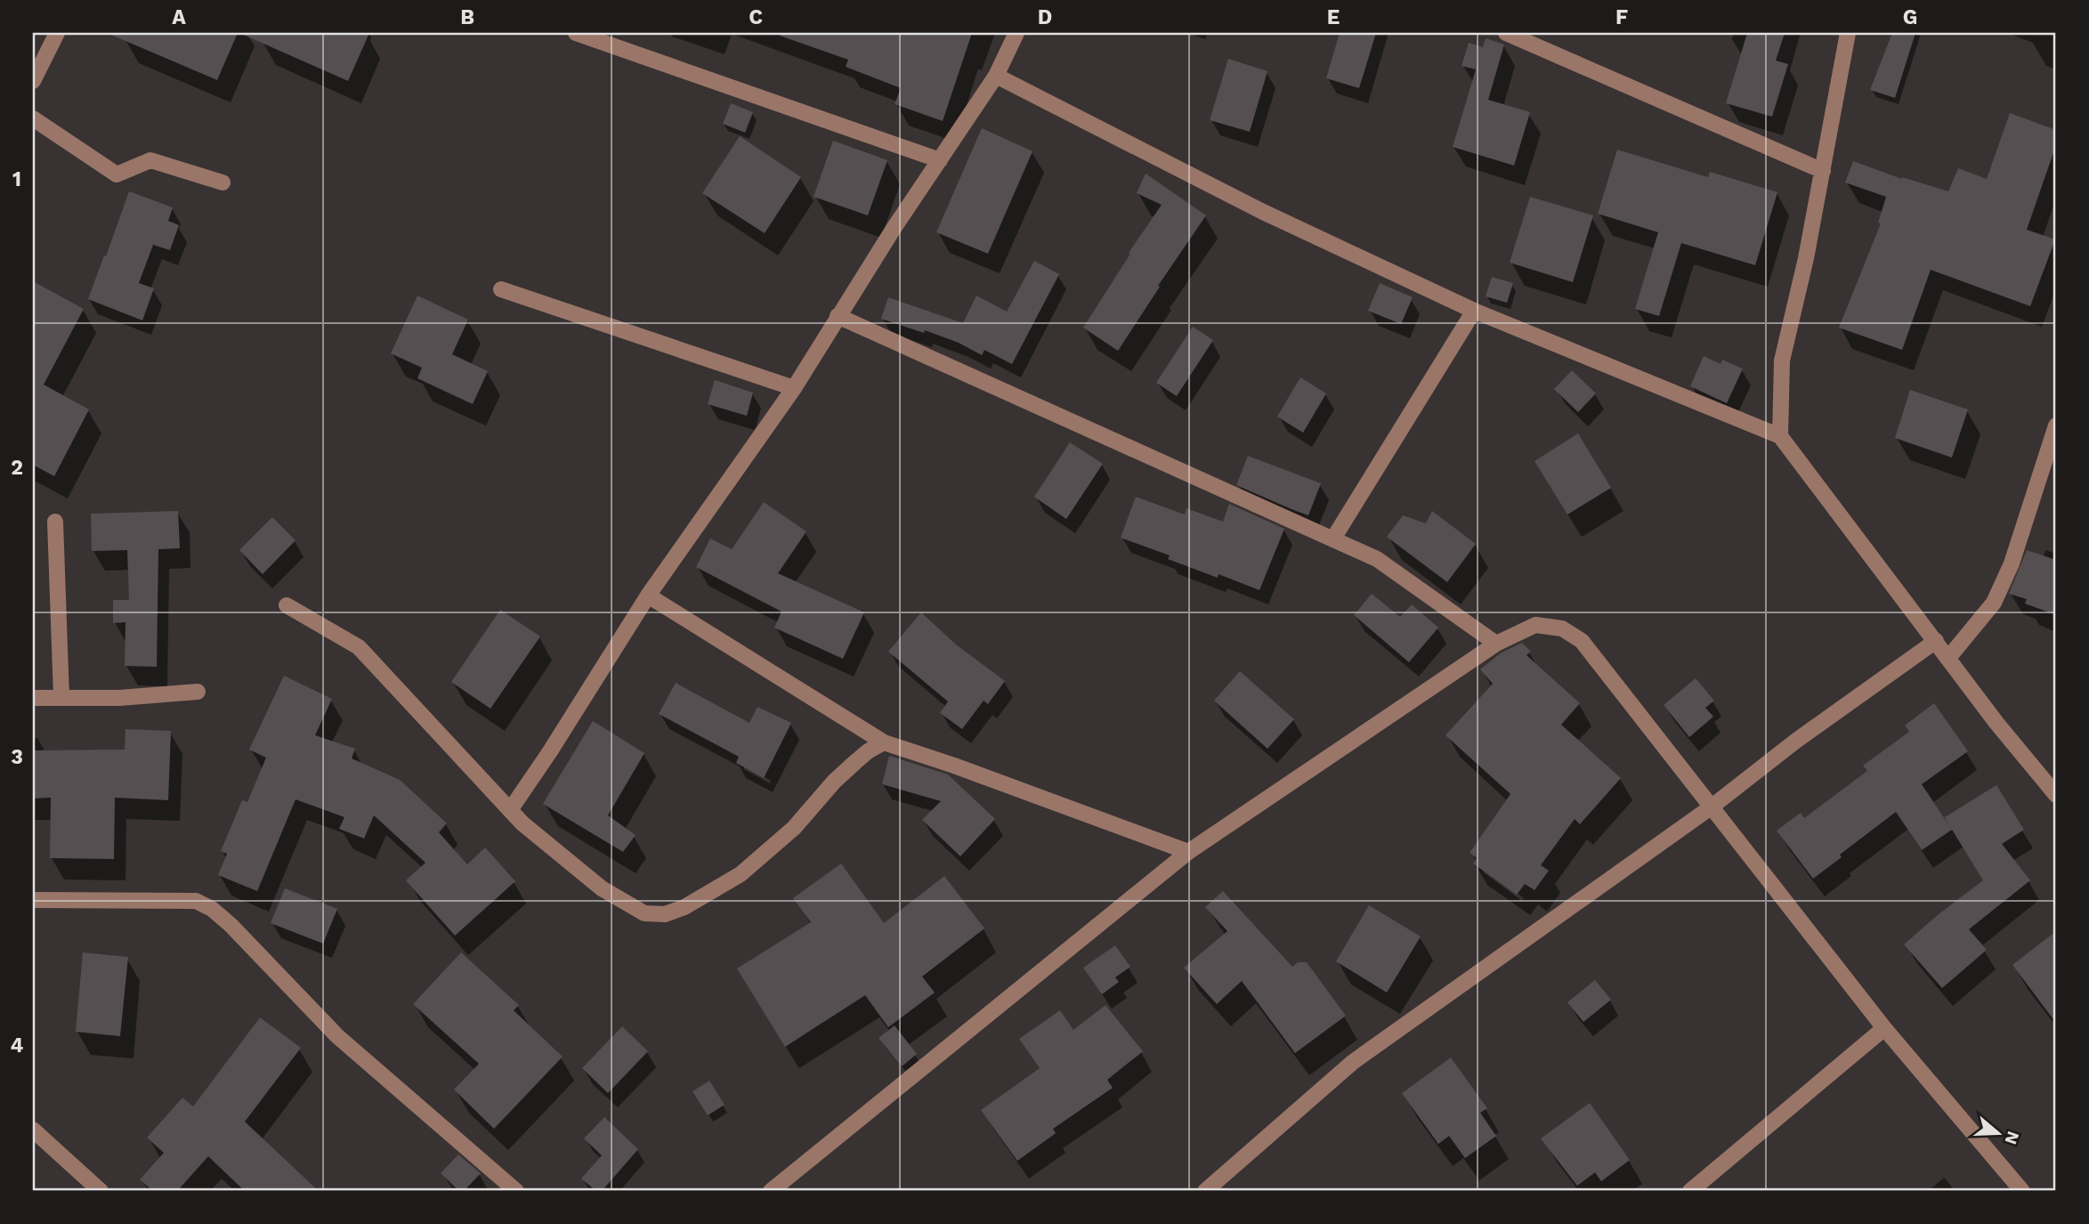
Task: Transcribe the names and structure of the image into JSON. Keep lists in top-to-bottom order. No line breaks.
{"north":"right","grid":{"columns":["A","B","C","D","E","F","G"],"rows":["1","2","3","4"]}}
